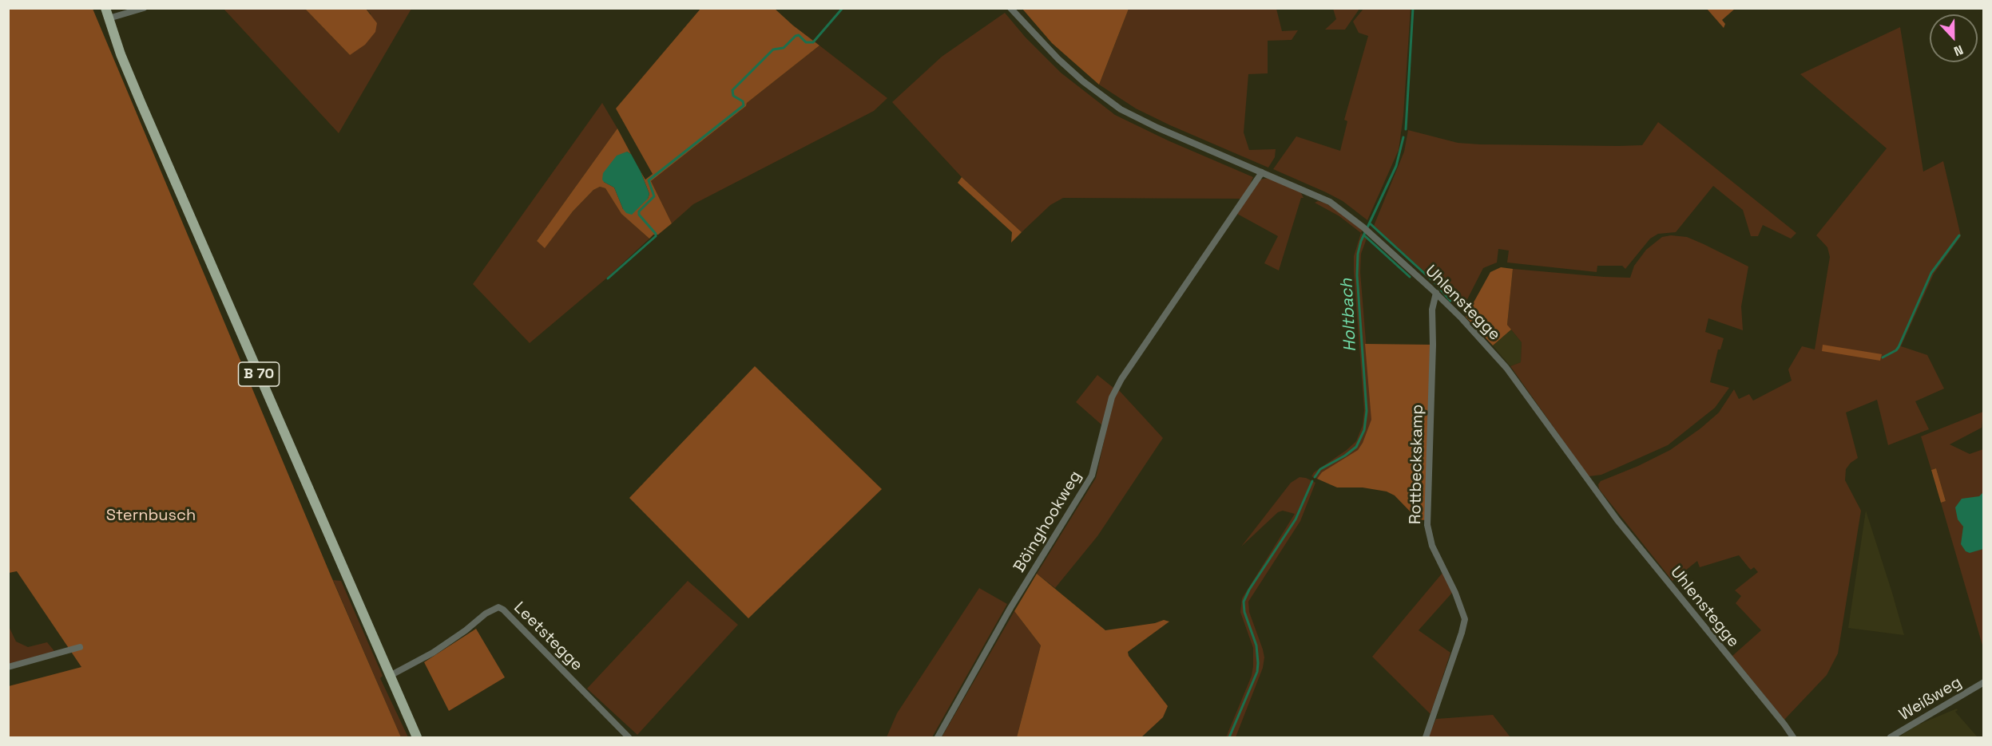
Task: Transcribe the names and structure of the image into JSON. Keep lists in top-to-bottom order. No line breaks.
{"streets":{"main road":["B 70"],"street":["Uhlenstegge","Rottbeckskamp","Böinghookweg","Leetstegge","Weißweg"]},"crossings":[["Uhlenstegge","Rottbeckskamp"],["Uhlenstegge","Böinghookweg"],["B 70","Leetstegge"]],"water":["Holtbach"],"parks":["Sternbusch"],"north":"bottom"}
